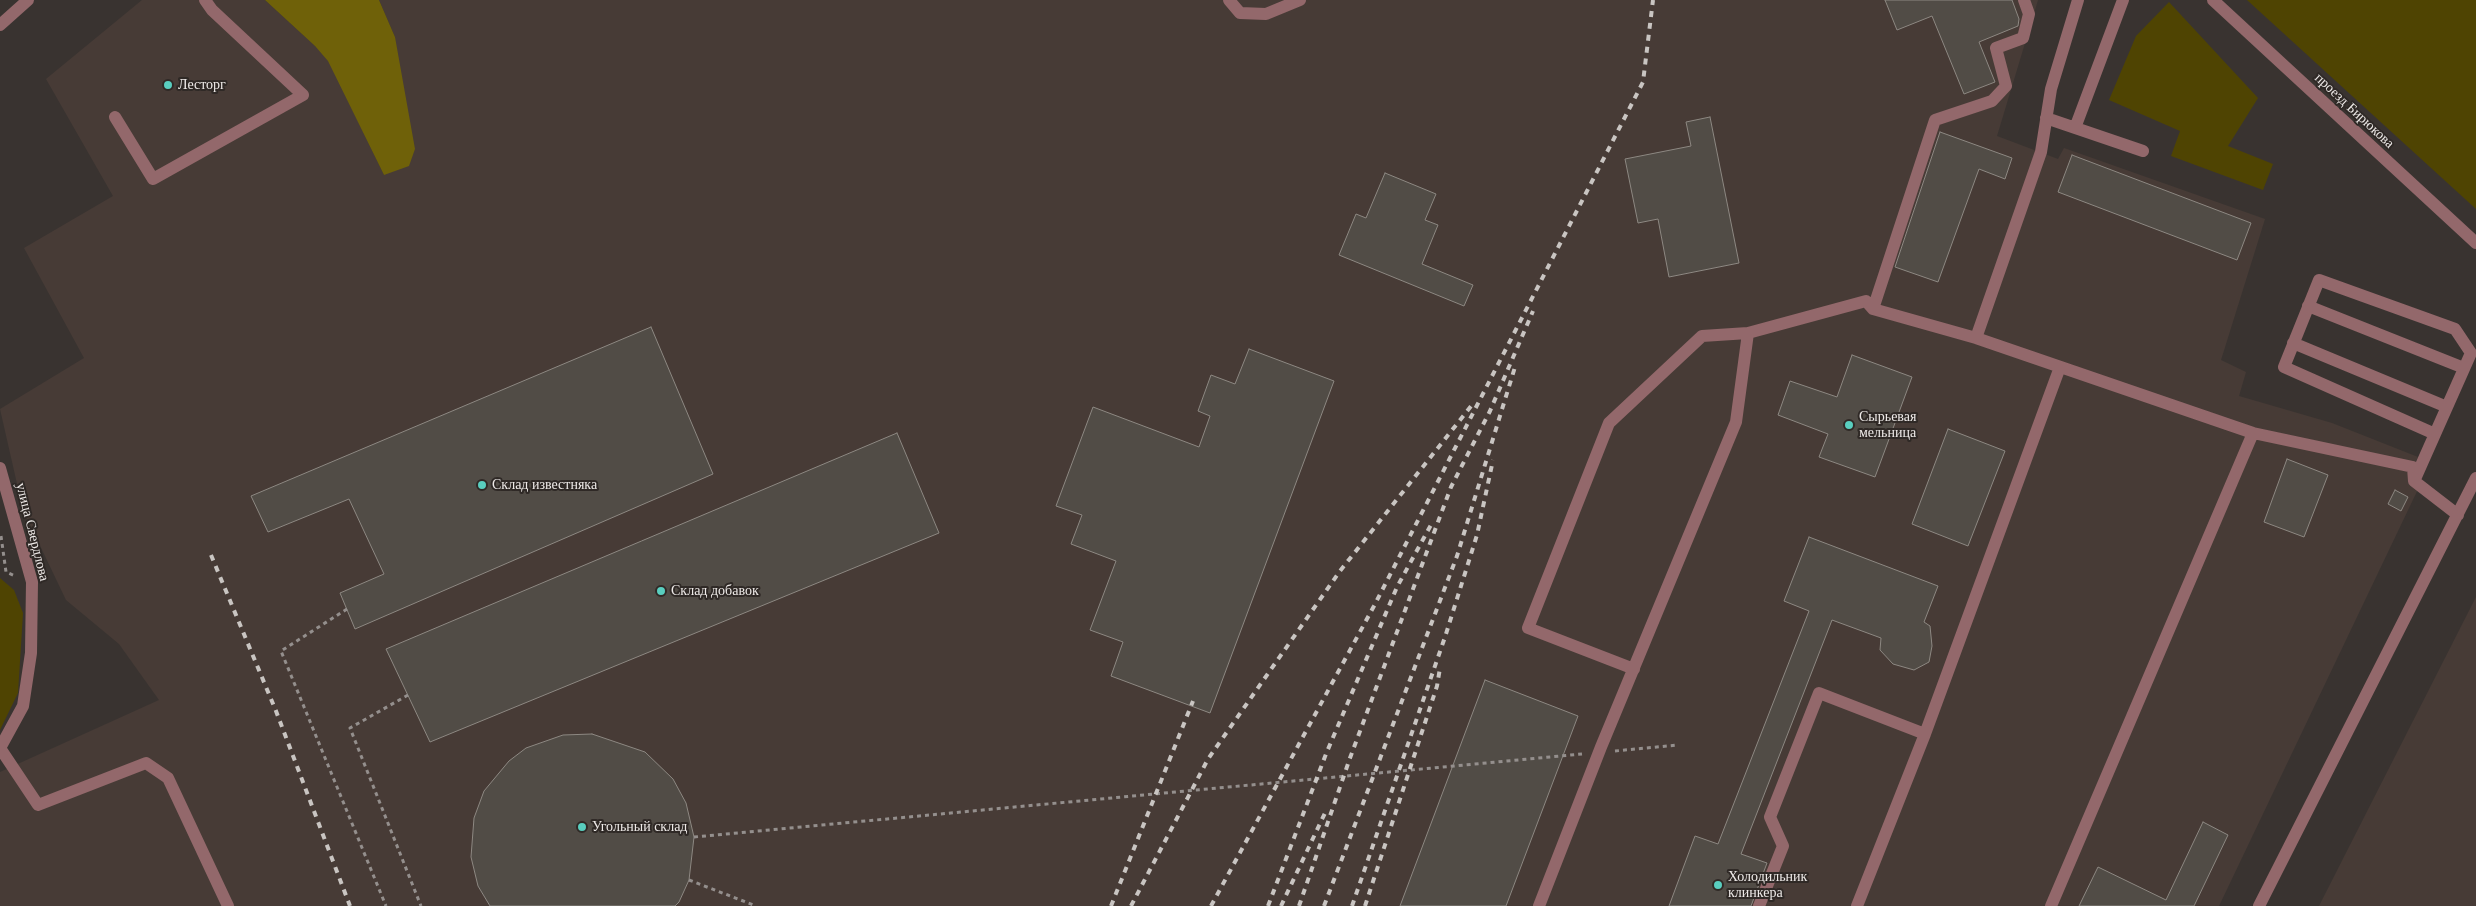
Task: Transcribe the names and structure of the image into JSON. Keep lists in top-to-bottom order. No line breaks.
{"streets":{"street":["проезд Бирюкова","улица Свердлова"]},"places":["Лесторг","Сырьевая мельница","Склад известняка","Склад добавок","Угольный склад","Холодильник клинкера"]}
